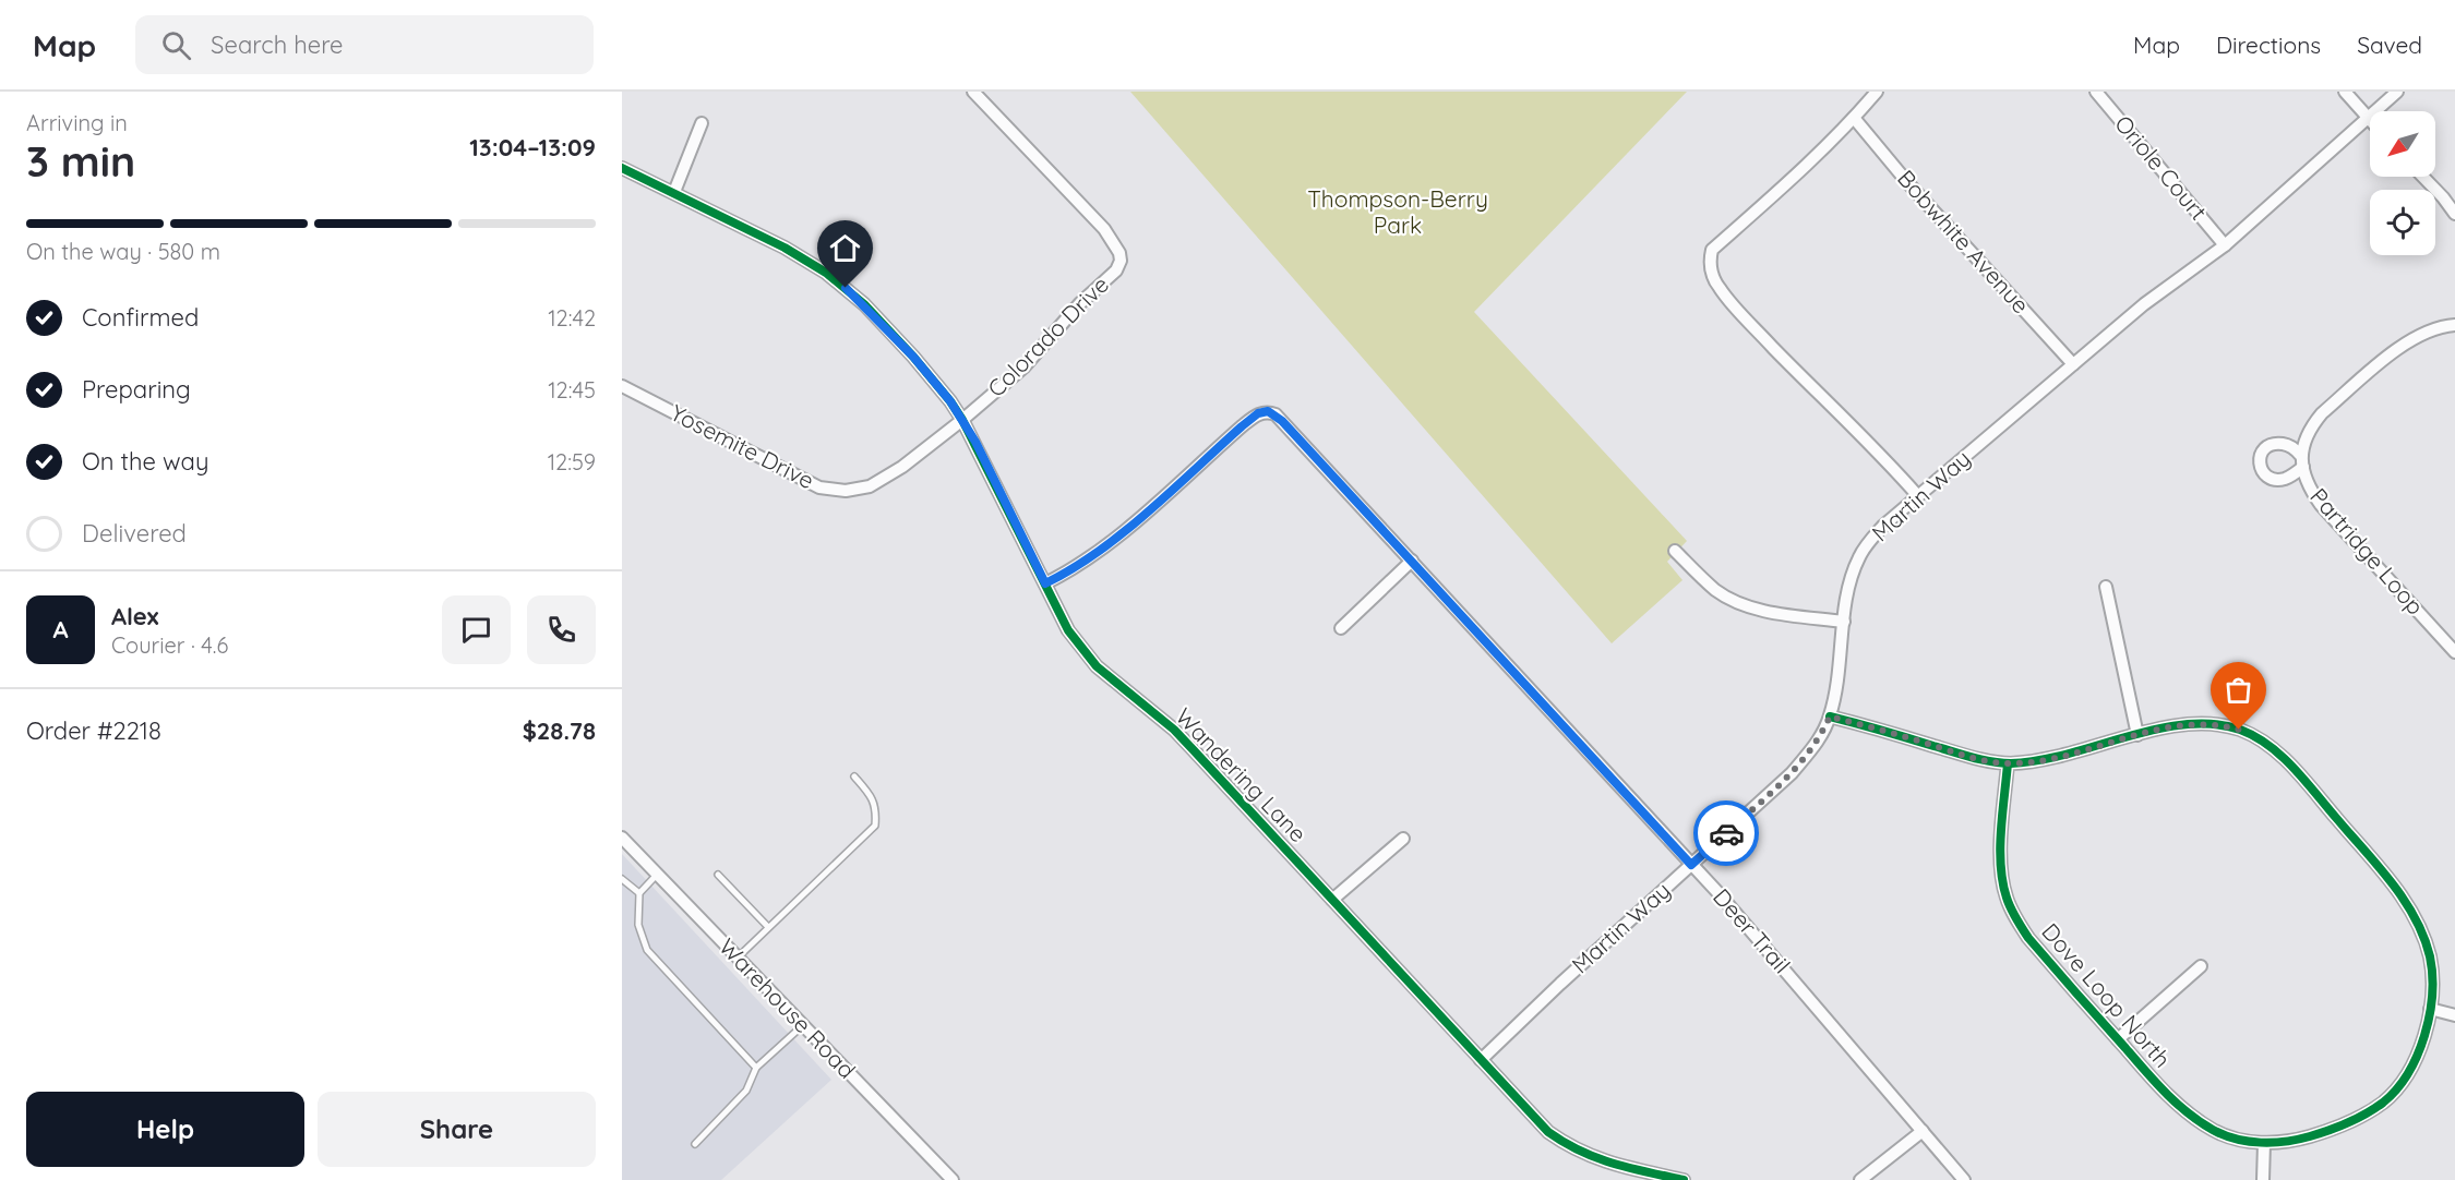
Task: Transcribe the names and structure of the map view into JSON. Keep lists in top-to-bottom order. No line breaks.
{"streets":{"street":["Oriole Court","Bobwhite Avenue","Colorado Drive","Yosemite Drive","Martin Way","Partridge Loop","Wandering Lane","Deer Trail","Dove Loop North","Warehouse Road"]},"crossings":[["Oriole Court","Martin Way"],["Bobwhite Avenue","Martin Way"],["Colorado Drive","Yosemite Drive"],["Colorado Drive","Wandering Lane"],["Yosemite Drive","Wandering Lane"],["Martin Way","Wandering Lane"],["Martin Way","Deer Trail"],["Wandering Lane","Deer Trail"]],"parks":["Thompson-Berry Park"],"north":"bottom left","page":{"header":"Map","search":"Search here","nav":["Map","Directions","Saved"],"heading":["3 min","Arriving in","13:04–13:09"],"panel":["Alex","Courier · 4.6","Order #2218","$28.78"],"bar":"On the way · 580 m","list":[["Confirmed","12:42"],["Preparing","12:45"],["On the way","12:59"],"Delivered"],"round":"A","buttons":["Help","Share"]}}
